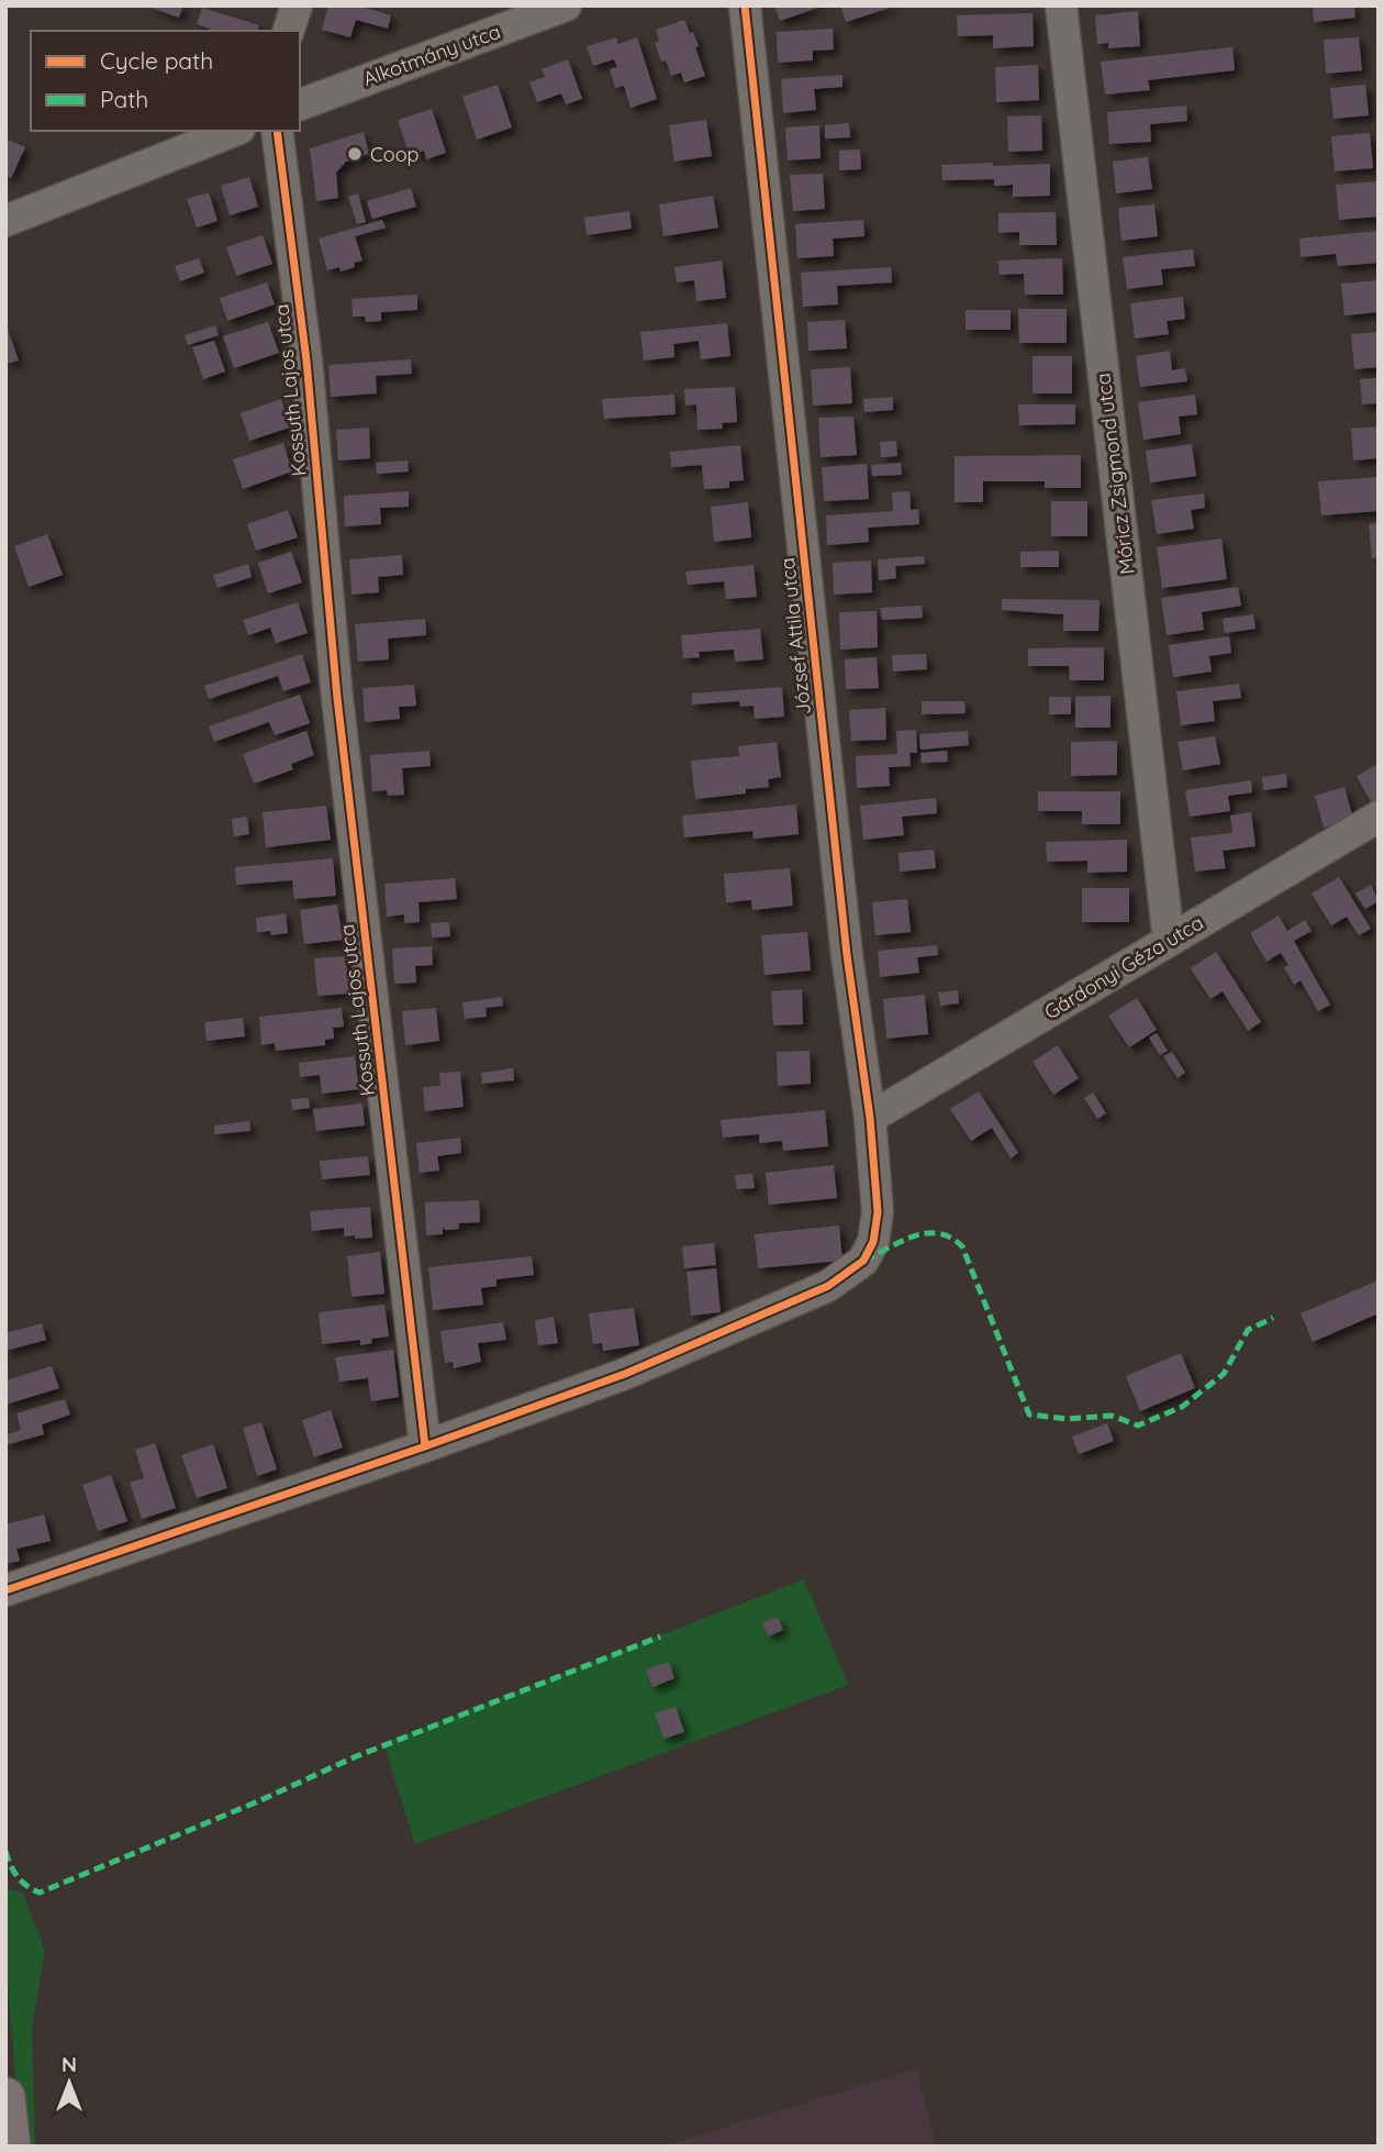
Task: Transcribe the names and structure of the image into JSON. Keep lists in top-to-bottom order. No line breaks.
{"streets":{"street":["Alkotmány utca","Kossuth Lajos utca","Móricz Zsigmond utca","József Attila utca","Gárdonyi Géza utca"]},"crossings":[["Kossuth Lajos utca","József Attila utca"],["Móricz Zsigmond utca","Gárdonyi Géza utca"],["József Attila utca","Gárdonyi Géza utca"]],"places":["Coop"],"legend":["Cycle path","Path"],"north":"top"}
